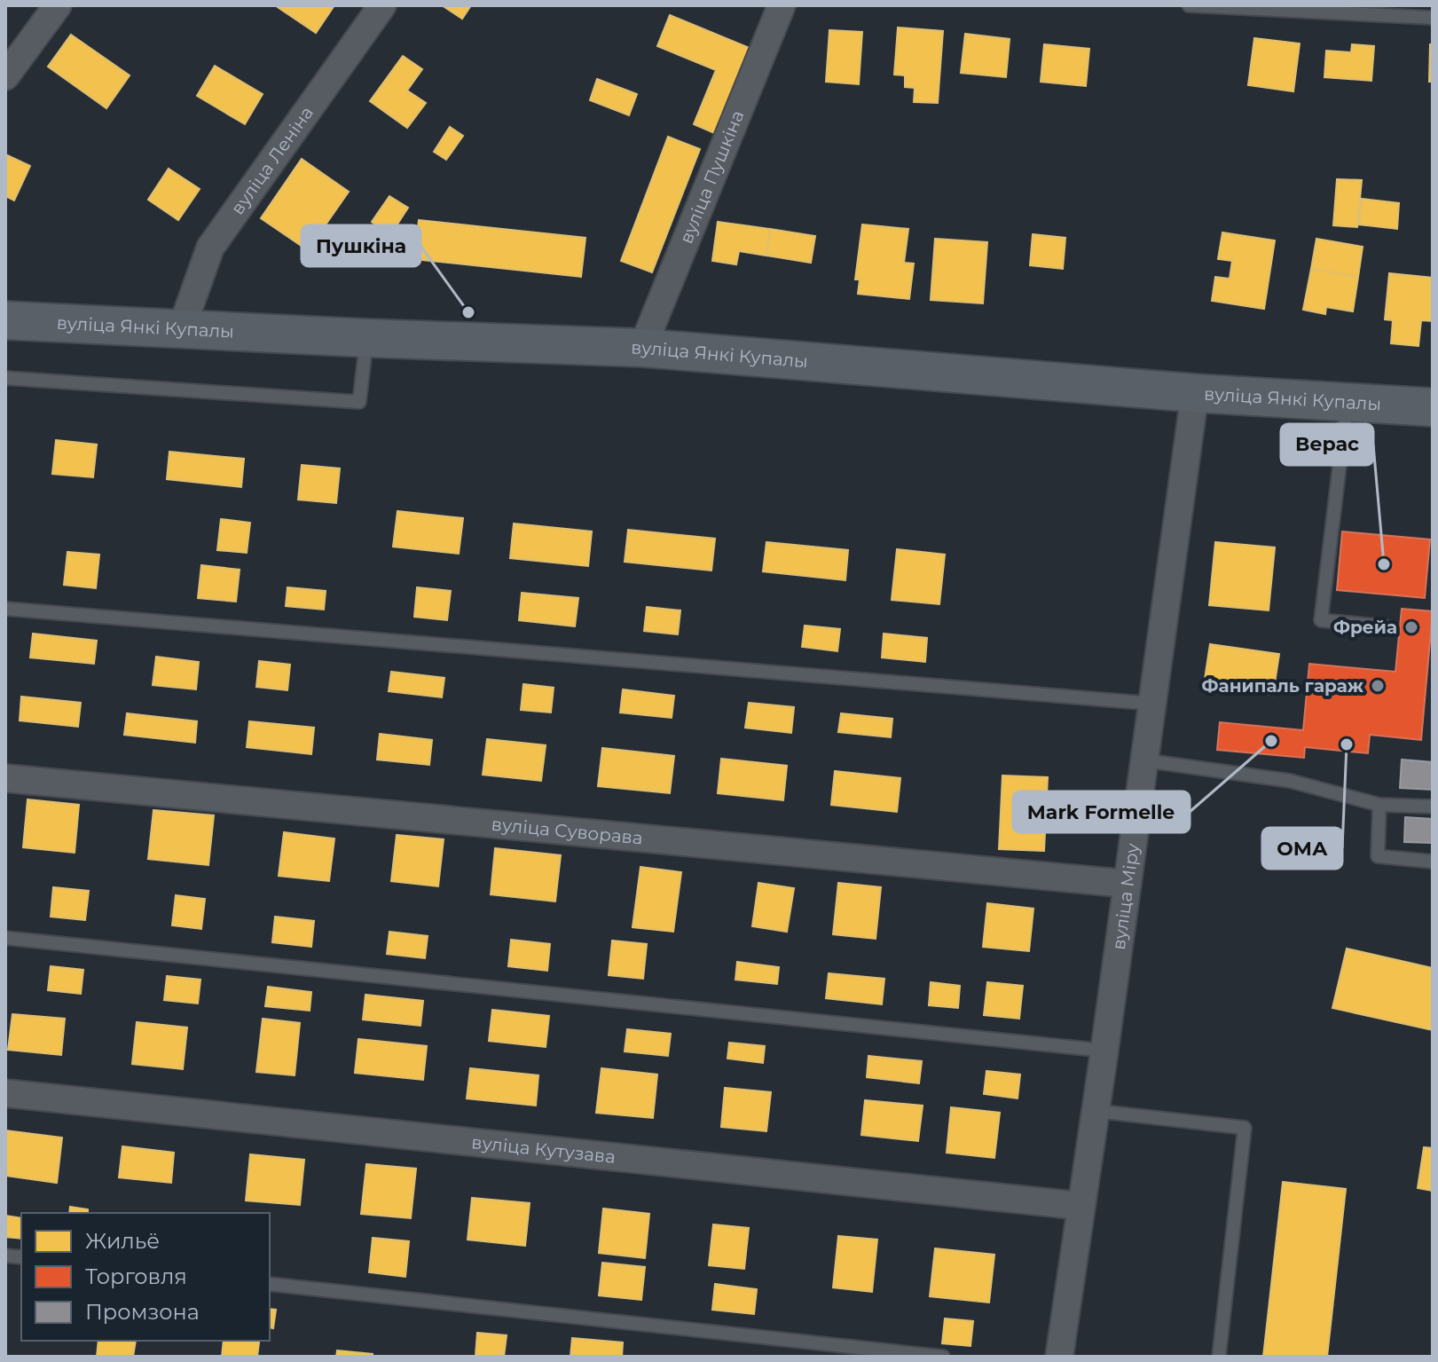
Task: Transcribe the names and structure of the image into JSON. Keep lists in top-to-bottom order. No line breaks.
{"streets":{"street":["вуліца Леніна","вуліца Пушкіна","вуліца Янкі Купалы","вуліца Суворава","вуліца Міру","вуліца Кутузава"]},"crossings":[["вуліца Леніна","вуліца Янкі Купалы"],["вуліца Пушкіна","вуліца Янкі Купалы"],["вуліца Янкі Купалы","вуліца Міру"],["вуліца Суворава","вуліца Міру"],["вуліца Міру","вуліца Кутузава"]],"places":["Пушкіна","Верас","Фрейа","Фанипаль гараж","Mark Formelle","ОМА"],"legend":["Жильё","Торговля","Промзона"]}
